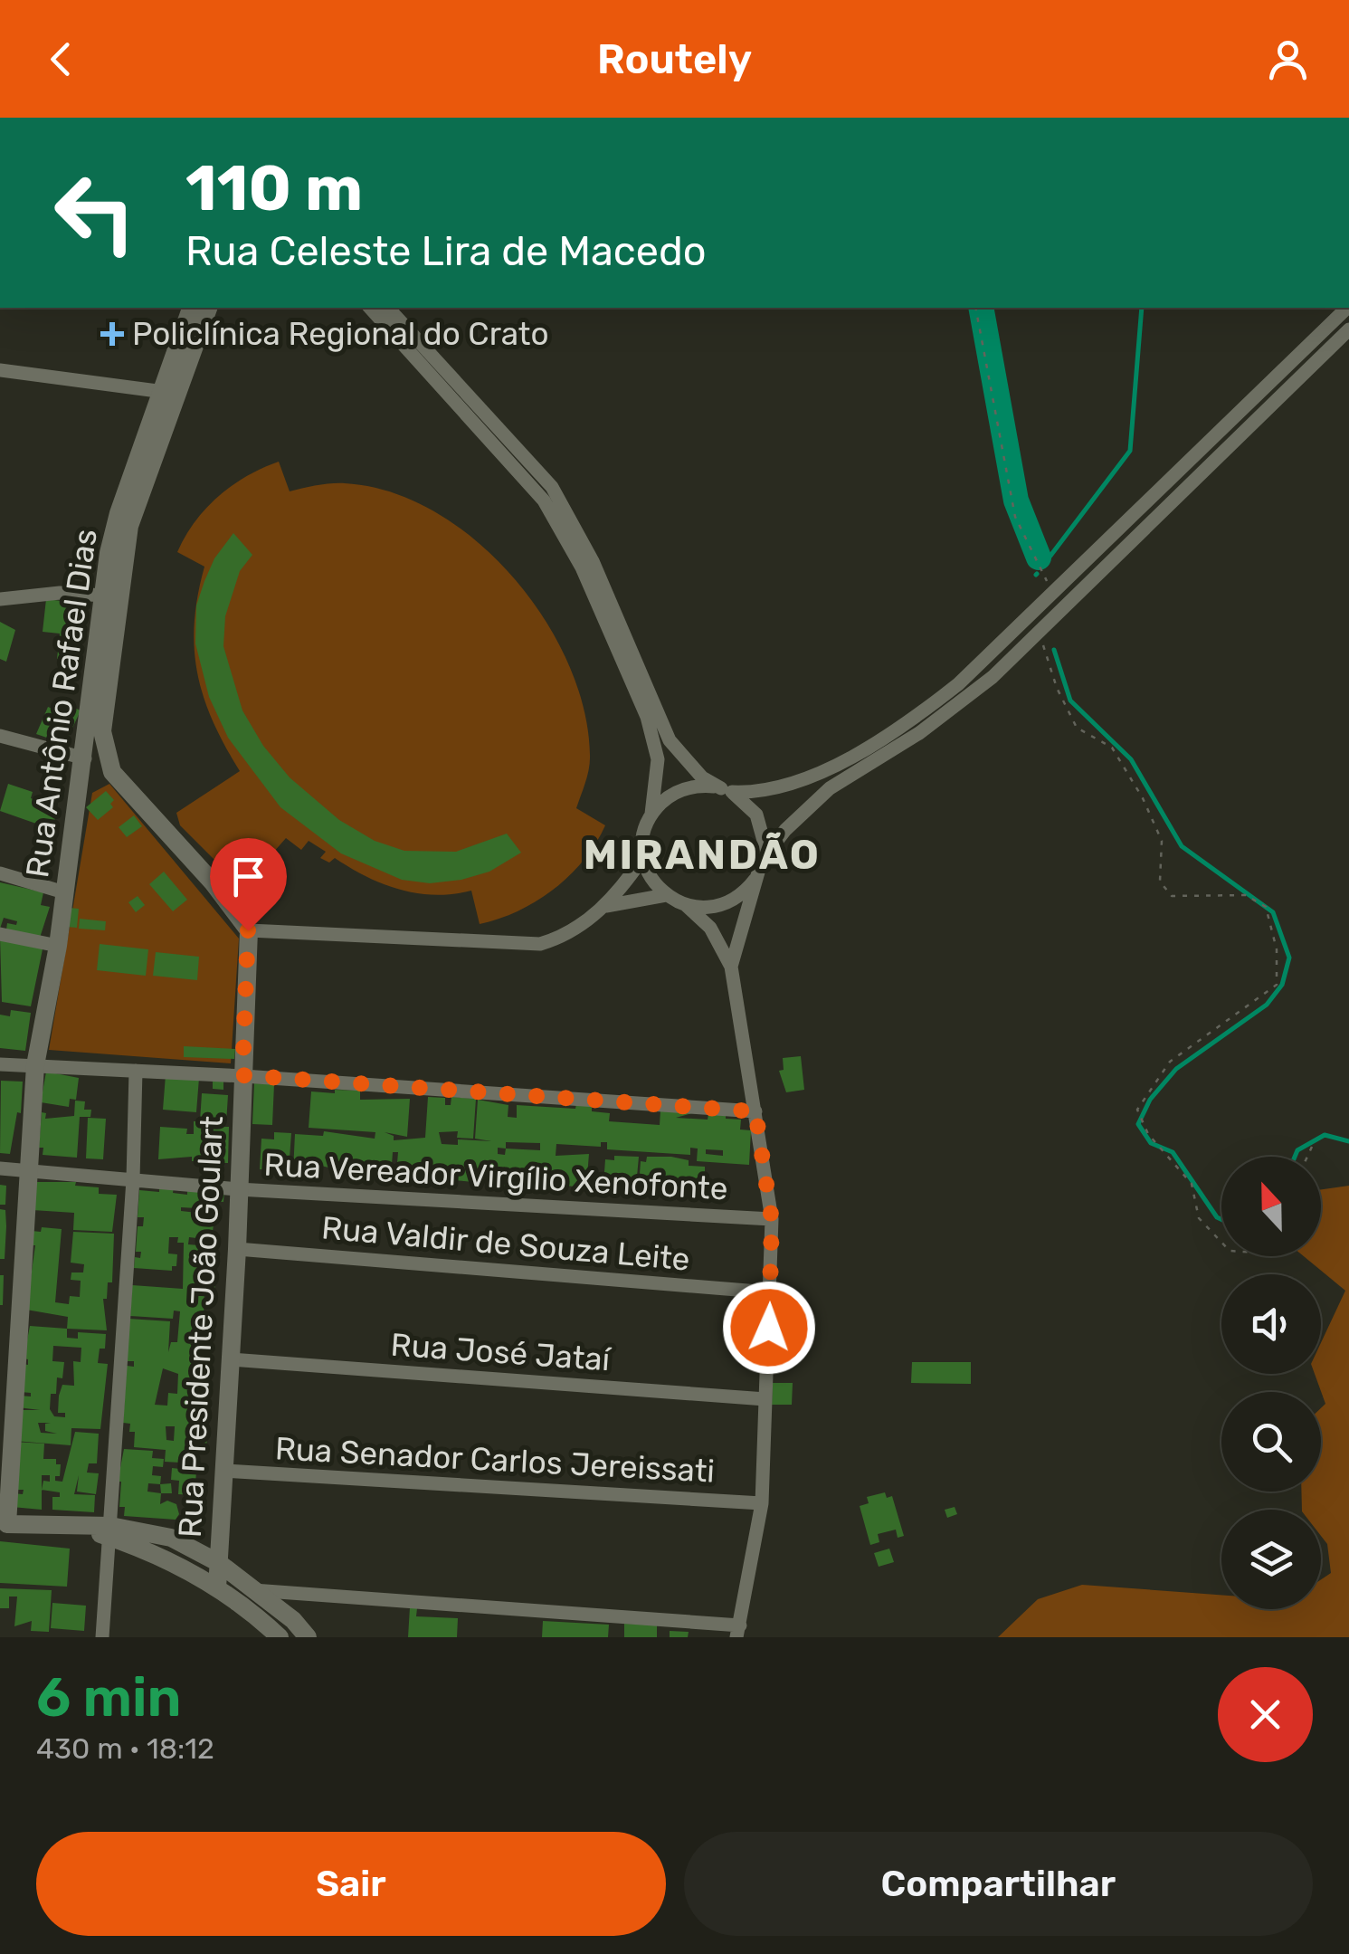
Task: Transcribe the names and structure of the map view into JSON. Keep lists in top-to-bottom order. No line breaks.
{"streets":{"street":["Rua Antônio Rafael Dias","Rua Vereador Virgílio Xenofonte","Rua Valdir de Souza Leite","Rua Presidente João Goulart","Rua José Jataí","Rua Senador Carlos Jereissati"]},"crossings":[["Rua Antônio Rafael Dias","Rua Vereador Virgílio Xenofonte"],["Rua Antônio Rafael Dias","Rua Presidente João Goulart"],["Rua Vereador Virgílio Xenofonte","Rua Presidente João Goulart"],["Rua Valdir de Souza Leite","Rua Presidente João Goulart"],["Rua Presidente João Goulart","Rua José Jataí"],["Rua Presidente João Goulart","Rua Senador Carlos Jereissati"]],"districts":["MIRANDÃO"],"places":{"health":["Policlínica Regional do Crato"]},"north":"top","page":{"header":"Routely","turn":["110 m","Rua Celeste Lira de Macedo"],"heading":["6 min","430 m · 18:12"],"buttons":["Sair","Compartilhar"]}}
